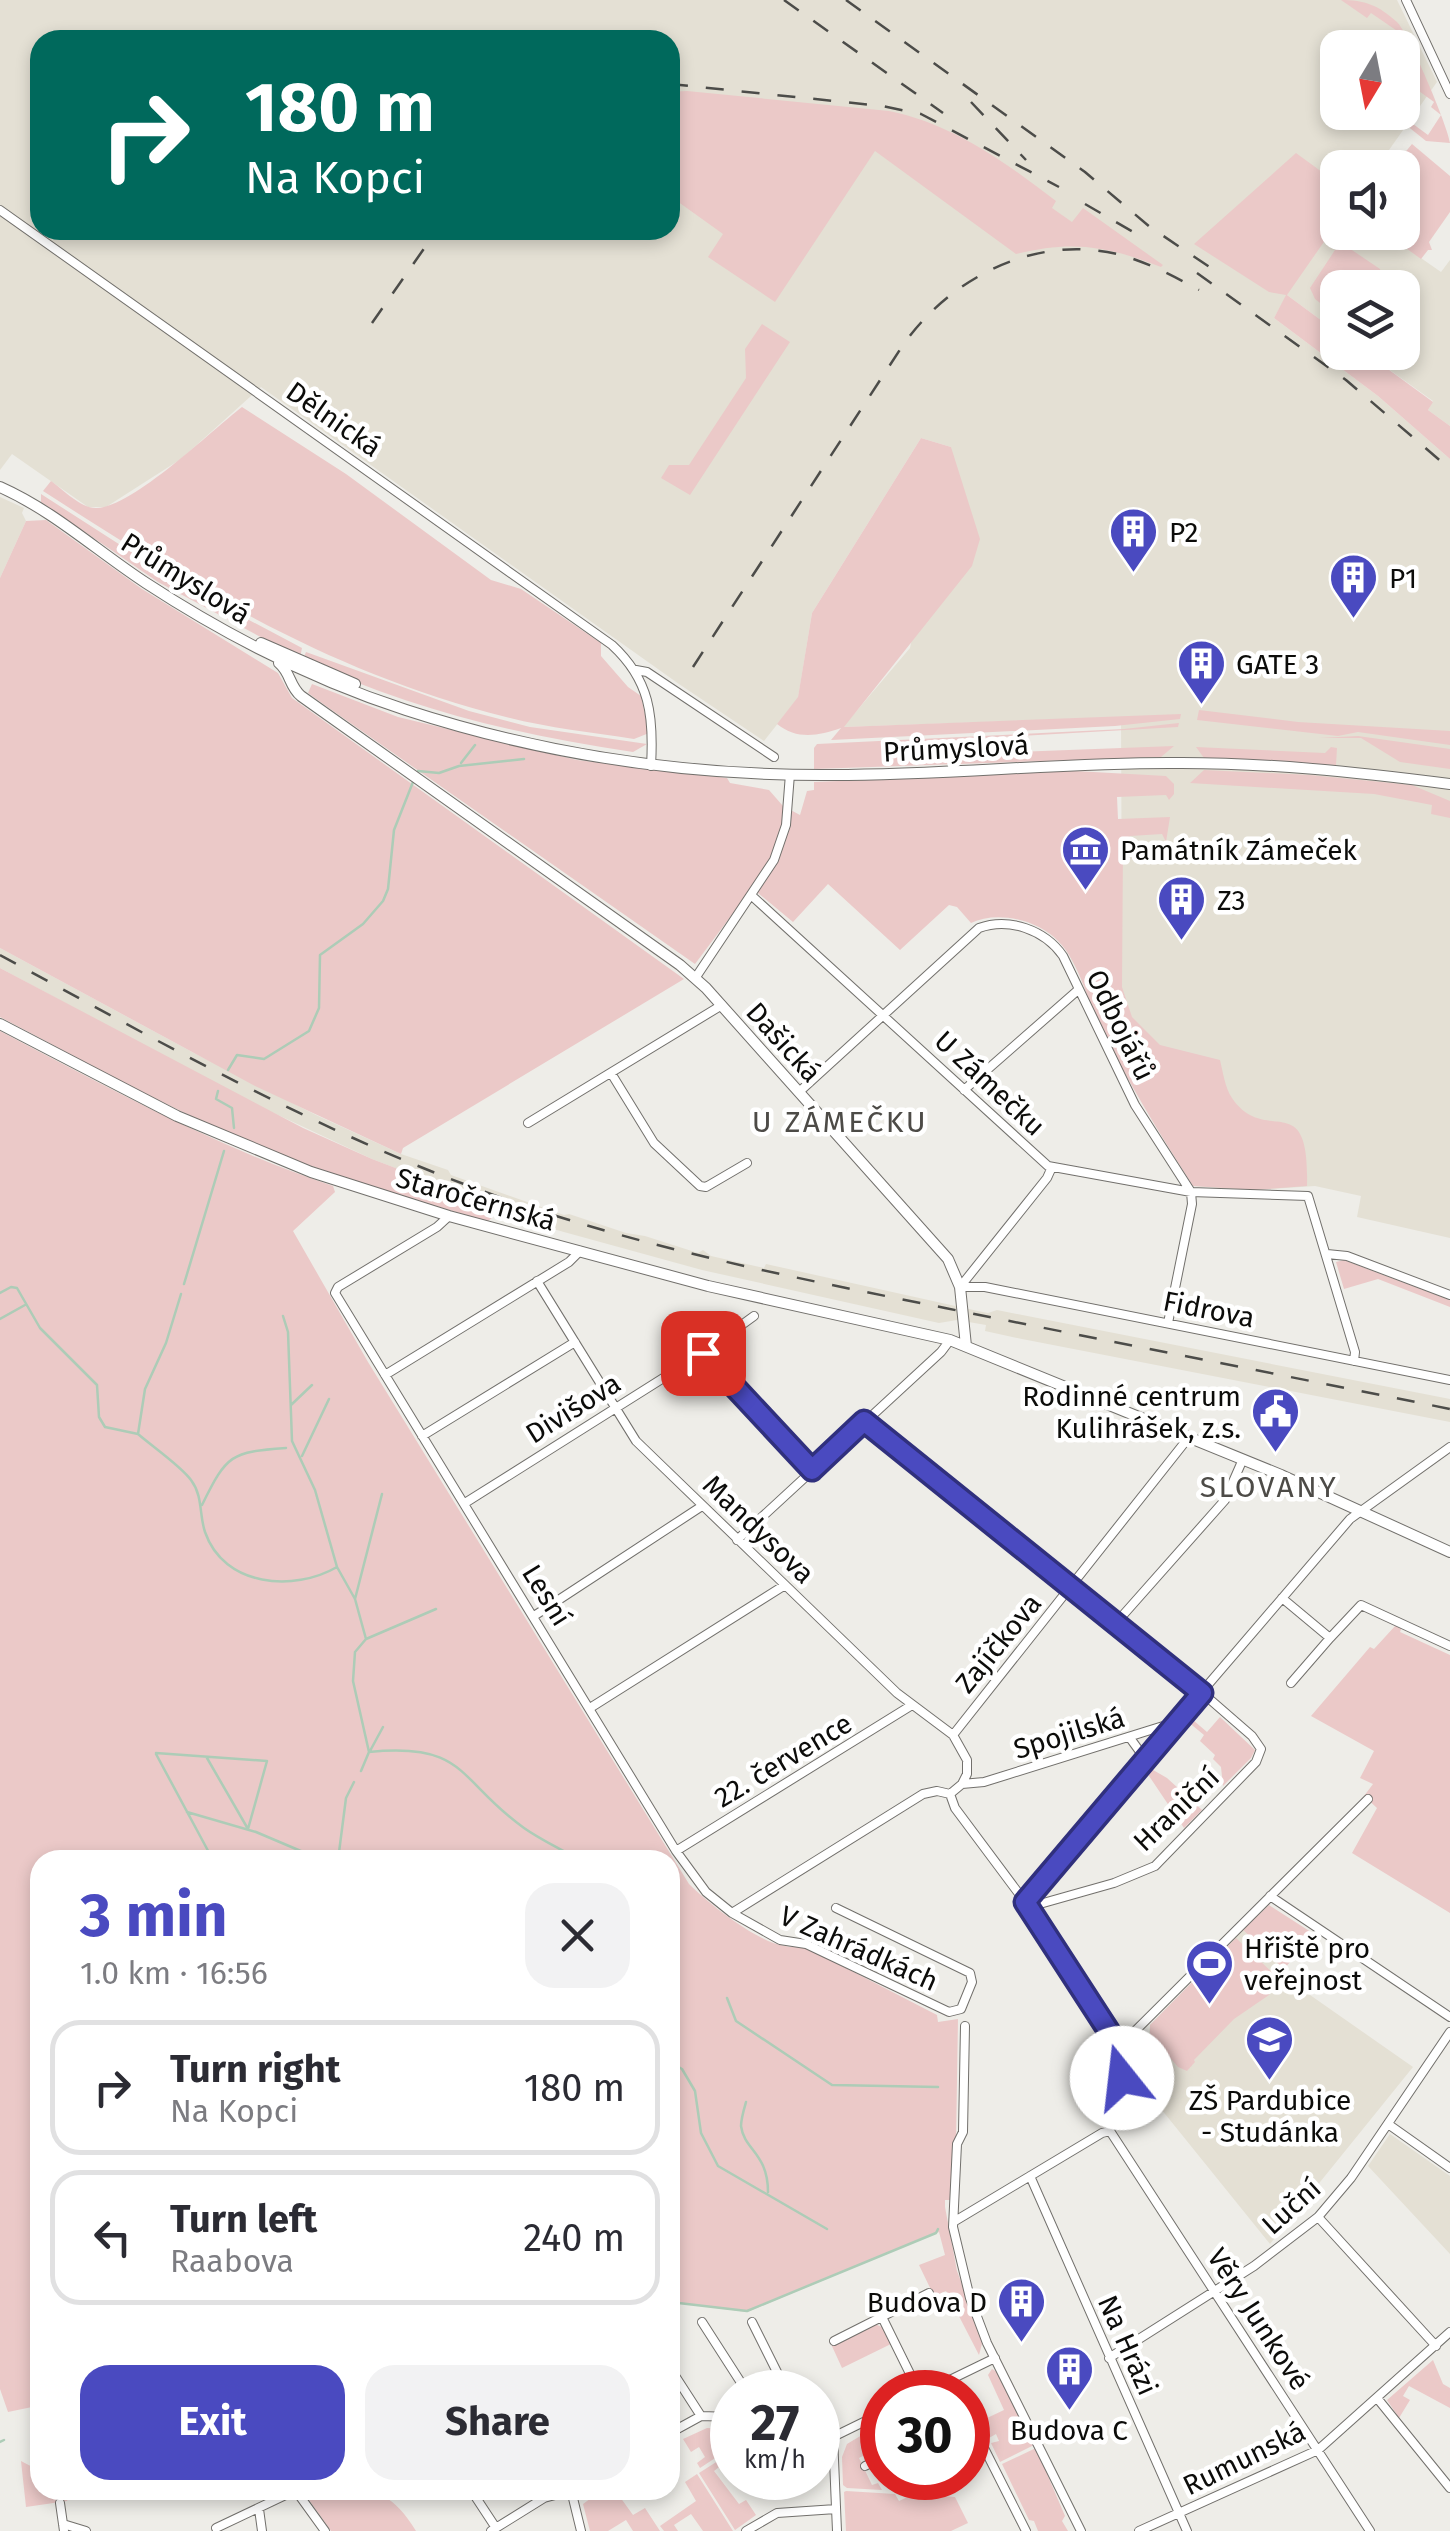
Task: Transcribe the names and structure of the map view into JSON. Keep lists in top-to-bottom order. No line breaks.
{"streets":{"main road":["Průmyslová","Dašická","Staročernská"],"street":["Dělnická","Odbojářů","U Zámečku","Fidrova","Divišova","Mandysova","Lesní","Zajíčkova","Spojilská","22. července","Hraniční","V Zahrádkách","Luční","Věry Junkové","Na Hrázi","Rumunská"]},"crossings":[["Dělnická","Průmyslová"],["Průmyslová","Dašická"],["Odbojářů","U Zámečku"],["Dašická","Staročernská"],["Dašická","Fidrova"],["Staročernská","Lesní"],["Divišova","Mandysova"],["Divišova","Lesní"],["Mandysova","Zajíčkova"],["Mandysova","22. července"],["Lesní","Spojilská"],["Lesní","V Zahrádkách"],["Spojilská","Hraniční"],["Spojilská","V Zahrádkách"],["Luční","Věry Junkové"],["Luční","Na Hrázi"],["Věry Junkové","Rumunská"],["Na Hrázi","Rumunská"]],"districts":["U ZÁMEČKU","SLOVANY"],"places":{"building":["P2","P1","GATE 3","Z3","Budova D","Budova C"],"museum":["Památník Zámeček"],"public building":["Rodinné centrum Kulihrášek, z.s."],"sports":["Hřiště pro veřejnost"],"school or university":["ZŠ Pardubice - Studánka"]},"north":"bottom","page":{"turn":["180 m","Na Kopci"],"heading":["3 min","1.0 km · 16:56"],"list":[{"name":"Turn right","note":"Na Kopci","value":"180 m"},{"name":"Turn left","note":"Raabova","value":"240 m"}],"buttons":["Exit","Share"],"speed":"27 km/h","limit":"30"}}
